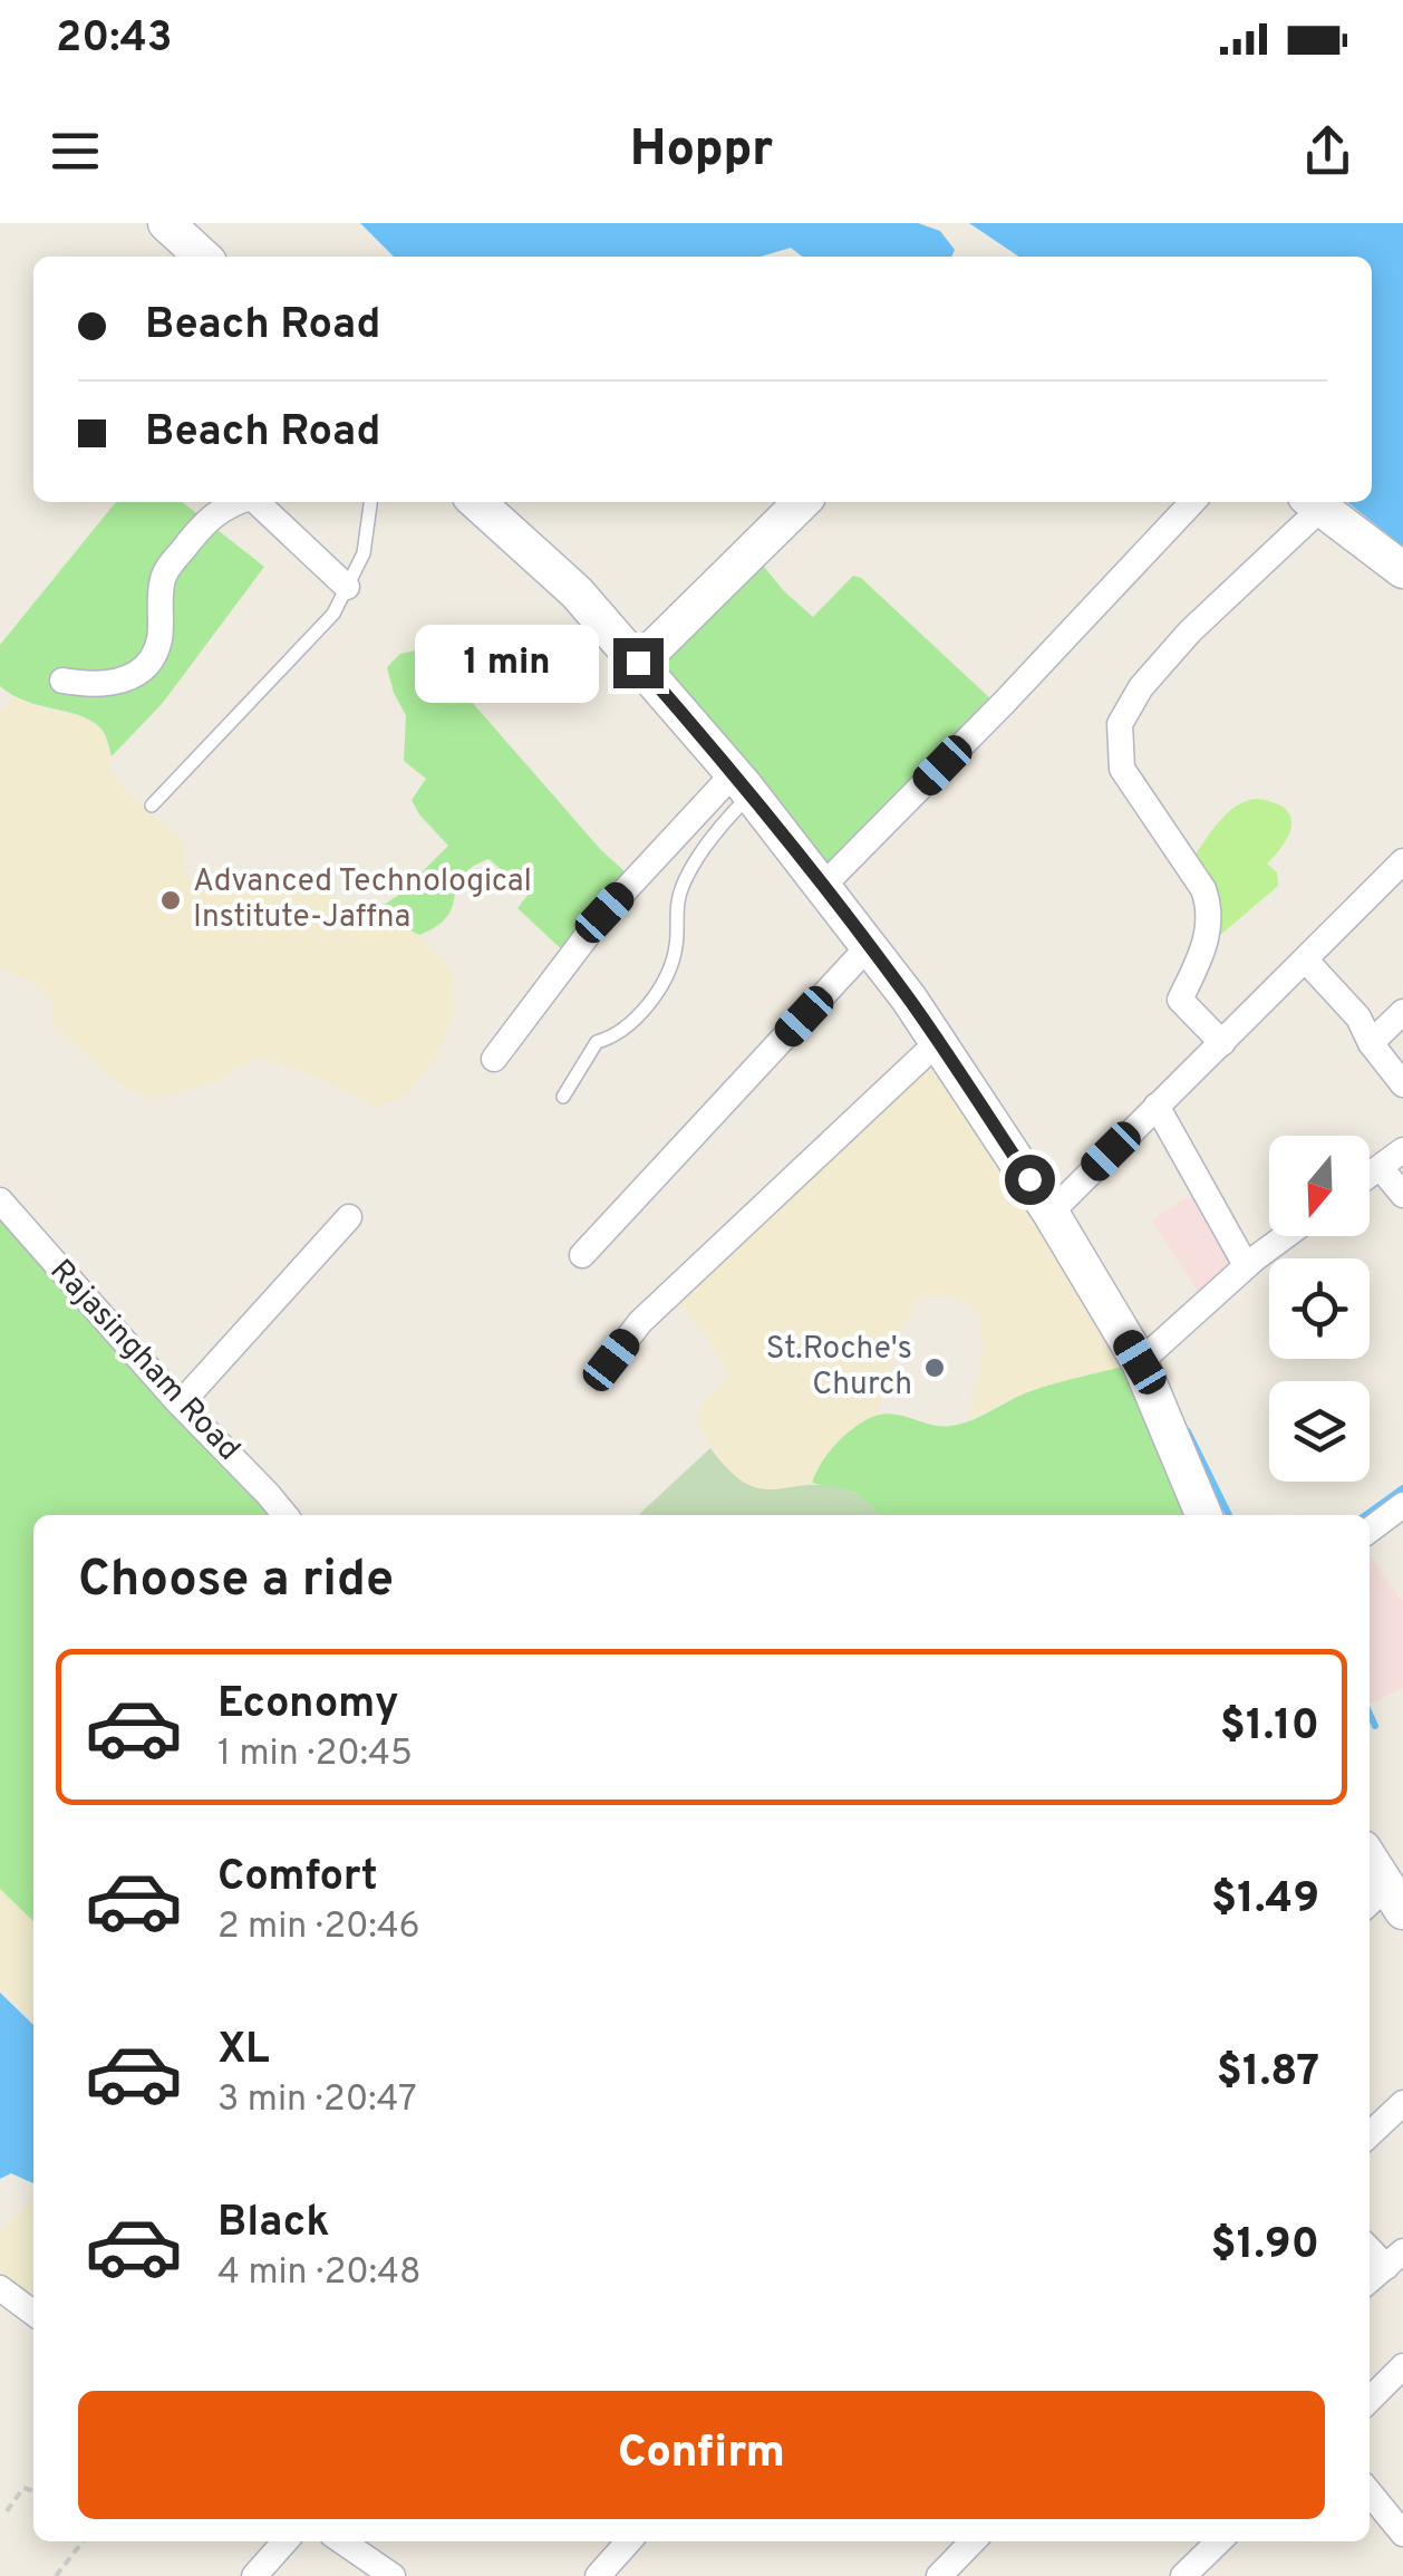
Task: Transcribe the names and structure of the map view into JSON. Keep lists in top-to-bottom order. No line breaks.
{"streets":{"street":["Rajasingham Road"]},"places":["Advanced Technological Institute-Jaffna","St.Roche's Church"],"north":"bottom","page":{"status":"20:43","header":"Hoppr","banner":["Beach Road","Beach Road"],"bubble":"1 min","heading":"Choose a ride","list":[{"name":"Economy","note":"1 min · 20:45","value":"$1.10"},{"name":"Comfort","note":"2 min · 20:46","value":"$1.49"},{"name":"XL","note":"3 min · 20:47","value":"$1.87"},{"name":"Black","note":"4 min · 20:48","value":"$1.90"}],"buttons":"Confirm"}}
